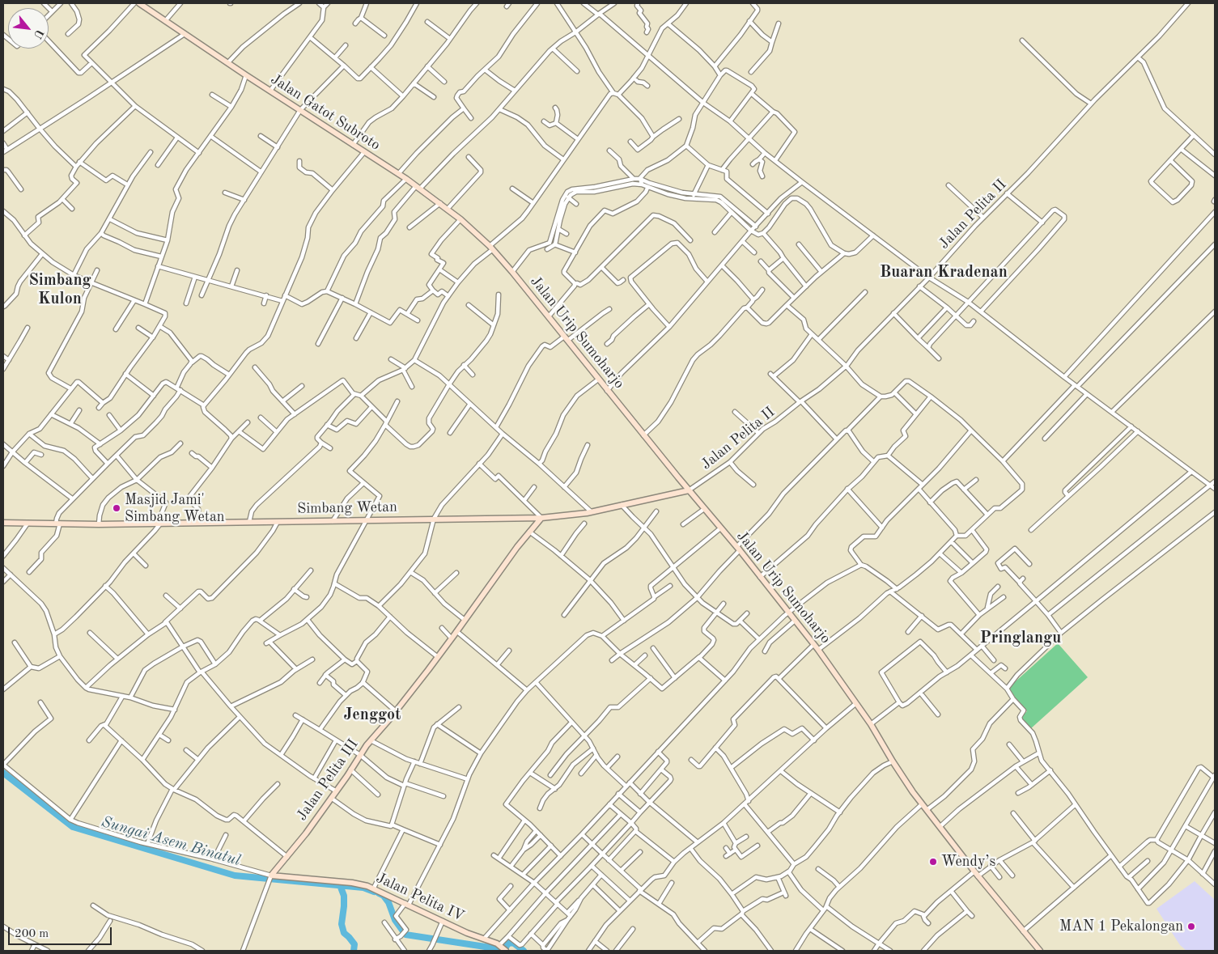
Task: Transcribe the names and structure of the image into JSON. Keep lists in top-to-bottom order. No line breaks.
{"streets":{"street":["Jalan Gatot Subroto","Jalan Pelita II","Jalan Urip Sumoharjo","Simbang Wetan","Jalan Pelita III","Jalan Pelita IV"]},"crossings":[["Jalan Gatot Subroto","Jalan Urip Sumoharjo"],["Jalan Pelita II","Jalan Urip Sumoharjo"],["Jalan Pelita II","Simbang Wetan"],["Jalan Urip Sumoharjo","Simbang Wetan"],["Simbang Wetan","Jalan Pelita III"],["Jalan Pelita III","Jalan Pelita IV"]],"districts":["Buaran Kradenan","Simbang Kulon","Pringlangu","Jenggot"],"water":["Sungai Asem Binatul"],"places":["Masjid Jami' Simbang Wetan","Wendy’s","MAN 1 Pekalongan"],"scale_bar":"200 m","north":"bottom right"}
